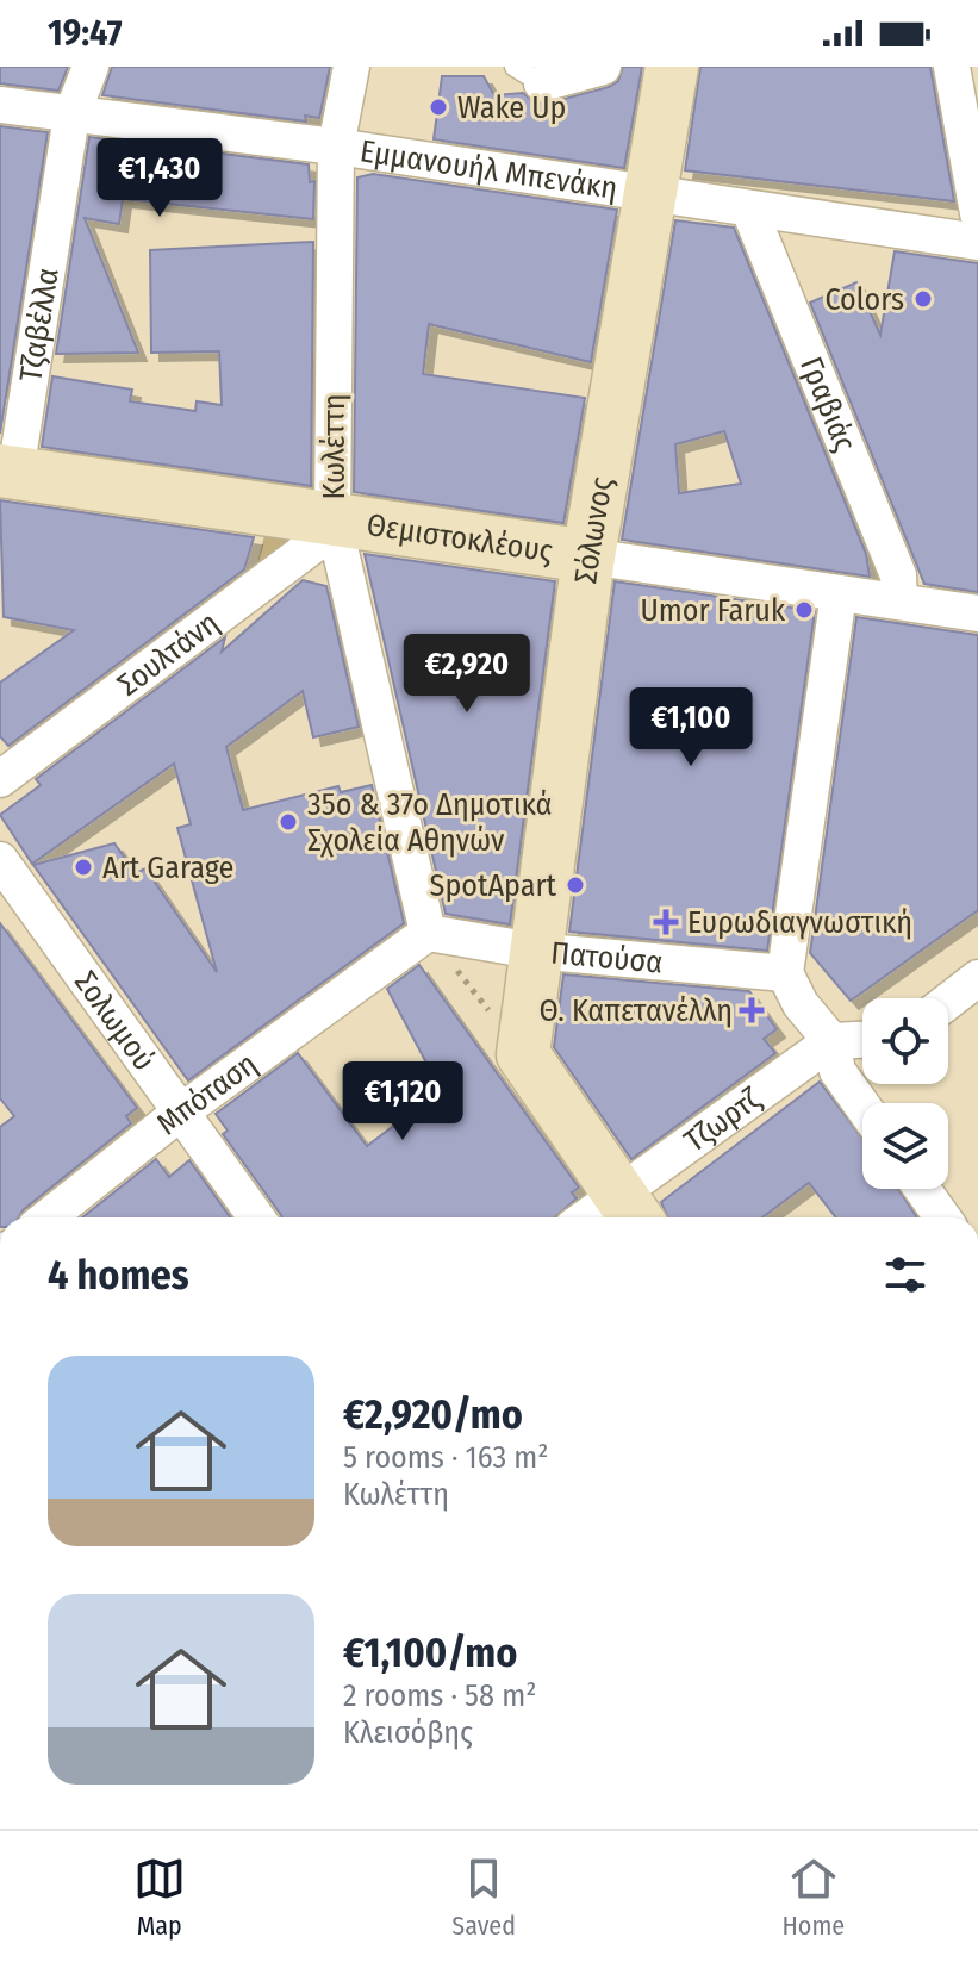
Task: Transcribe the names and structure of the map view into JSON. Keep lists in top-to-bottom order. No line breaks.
{"streets":{"main road":["Σόλωνος","Θεμιστοκλέους"],"street":["Εμμανουήλ Μπενάκη","Τζαβέλλα","Γραβιάς","Κωλέττη","Σουλτάνη","Πατούσα","Σολωμού","Μπόταση","Τζωρτζ"]},"crossings":[["Εμμανουήλ Μπενάκη","Τζαβέλλα"],["Εμμανουήλ Μπενάκη","Γραβιάς"],["Εμμανουήλ Μπενάκη","Κωλέττη"],["Εμμανουήλ Μπενάκη","Σόλωνος"],["Τζαβέλλα","Θεμιστοκλέους"],["Γραβιάς","Θεμιστοκλέους"],["Κωλέττη","Θεμιστοκλέους"],["Κωλέττη","Σουλτάνη"],["Κωλέττη","Πατούσα"],["Κωλέττη","Μπόταση"],["Σόλωνος","Θεμιστοκλέους"],["Σόλωνος","Πατούσα"],["Θεμιστοκλέους","Σουλτάνη"],["Πατούσα","Μπόταση"],["Σολωμού","Μπόταση"]],"places":{"other":["Wake Up","Colors","Umor Faruk","35ο & 37ο Δημοτικά Σχολεία Αθηνών","Art Garage","SpotApart"],"health":["Ευρωδιαγνωστική","Θ. Καπετανέλλη"]},"page":{"status":"19:47","price":["€1,430","€2,920","€1,100","€1,120"],"heading":"4 homes","list":[{"name":"€2,920/mo","note":"5 rooms · 163 m² · Κωλέττη"},{"name":"€1,100/mo","note":"2 rooms · 58 m² · Κλεισόβης"}],"tabs":["Map","Saved","Home"]}}
